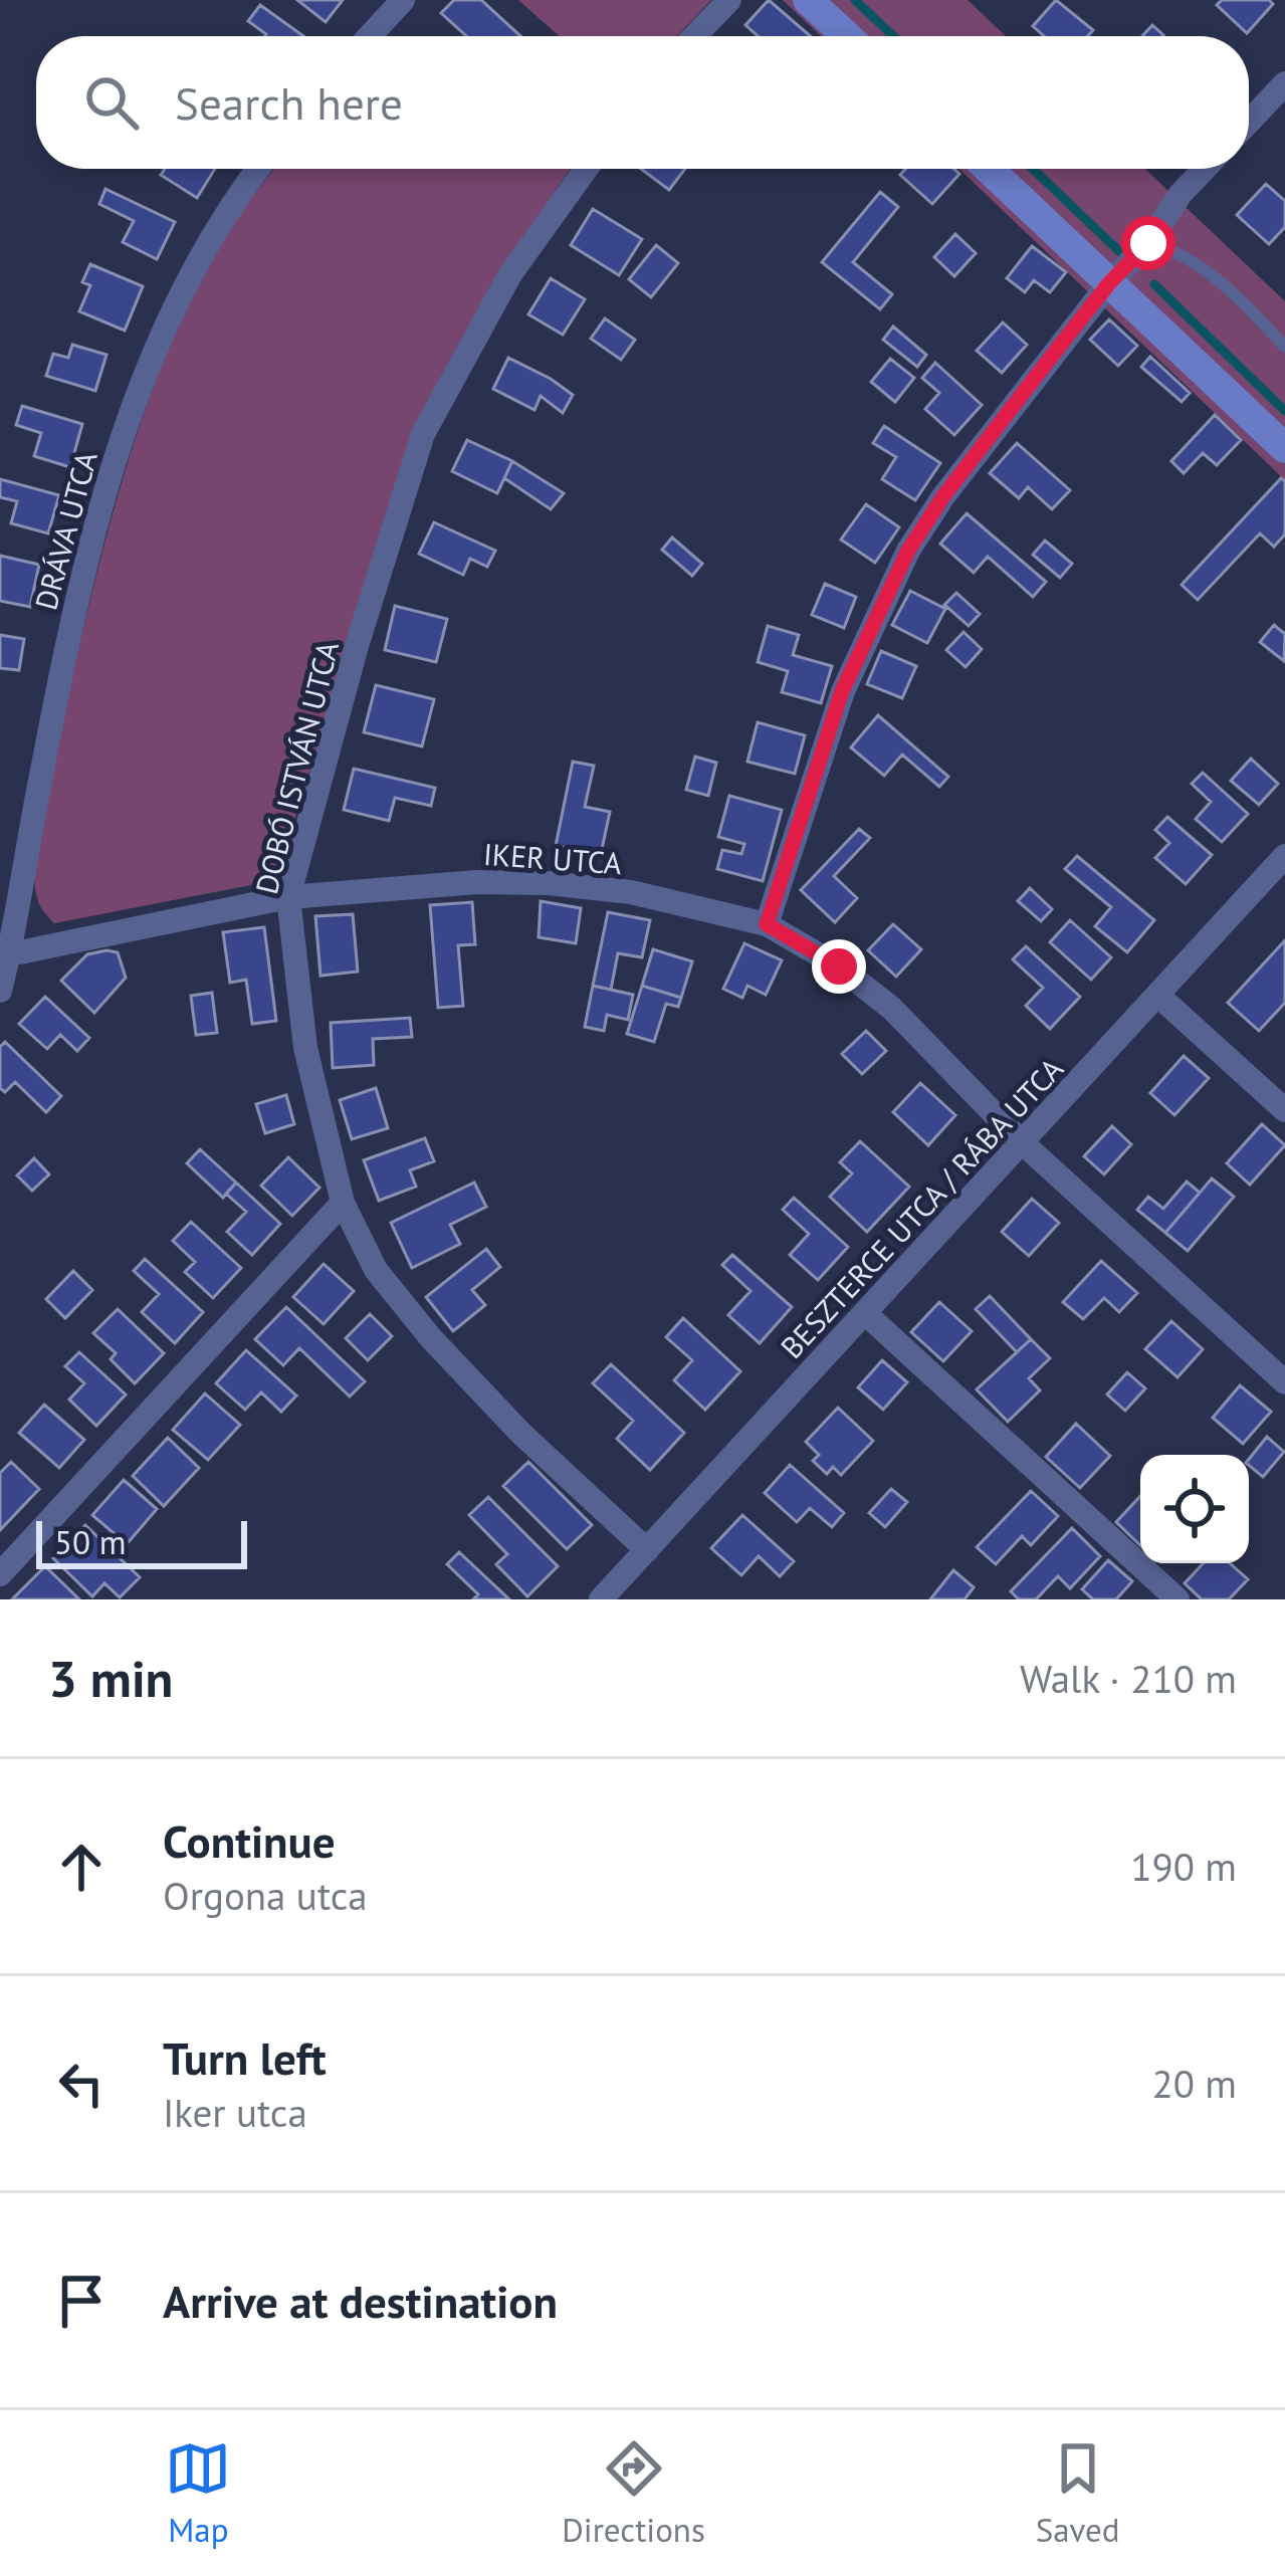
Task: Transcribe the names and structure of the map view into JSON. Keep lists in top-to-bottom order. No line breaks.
{"streets":{"street":["DRÁVA UTCA","DOBÓ ISTVÁN UTCA","IKER UTCA","BESZTERCE UTCA / RÁBA UTCA"]},"crossings":[["DRÁVA UTCA","IKER UTCA"],["DOBÓ ISTVÁN UTCA","IKER UTCA"],["DOBÓ ISTVÁN UTCA","BESZTERCE UTCA / RÁBA UTCA"],["IKER UTCA","BESZTERCE UTCA / RÁBA UTCA"]],"scale_bar":"50 m","page":{"search":"Search here","scale":"50 m","heading":["3 min","Walk · 210 m"],"list":[["Continue","Orgona utca","190 m"],["Turn left","Iker utca","20 m"],"Arrive at destination"],"nav":["Map","Directions","Saved"]}}
